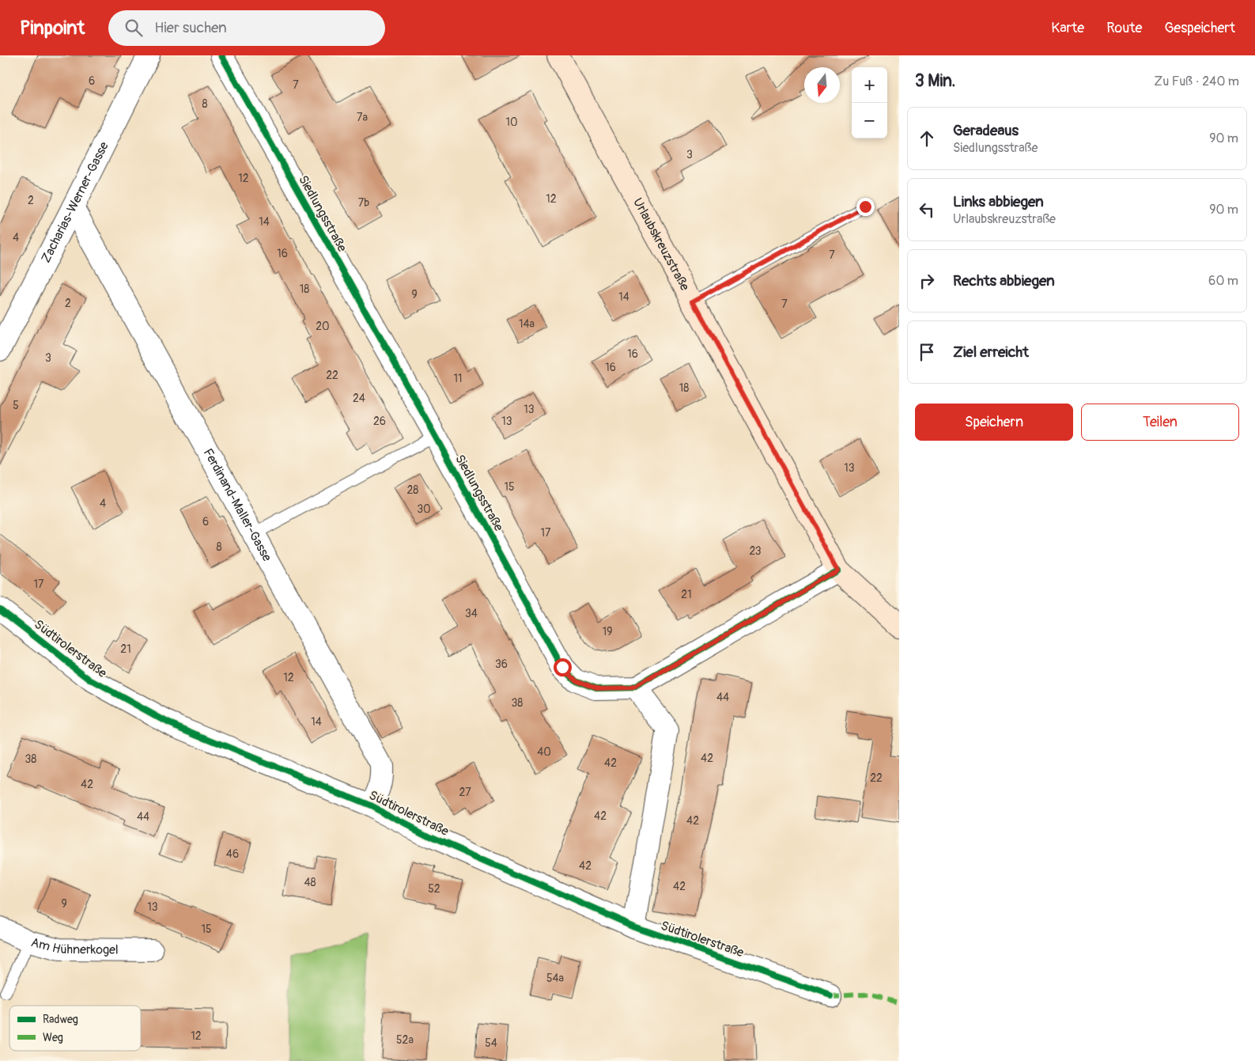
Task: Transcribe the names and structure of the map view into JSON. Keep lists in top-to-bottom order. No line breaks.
{"streets":{"street":["Zacharias-Werner-Gasse","Siedlungsstraße","Urlaubskreuzstraße","Ferdinand-Maller-Gasse","Südtirolerstraße","Am Hühnerkogel"]},"crossings":[["Zacharias-Werner-Gasse","Ferdinand-Maller-Gasse"],["Siedlungsstraße","Urlaubskreuzstraße"],["Ferdinand-Maller-Gasse","Südtirolerstraße"]],"house_numbers":["6","7","8","7a","10","3","12","12","2","7b","14","4","16","7","18","9","14","2","7","14a","20","16","3","16","22","11","18","24","5","13","26","13","13","15","28","4","30","6","17","8","23","17","21","34","19","21","36","12","44","38","14","40","42","38","42","22","42","27","42","44","42","46","42","48","42","52","9","13","15","54a","12","52a","54"],"legend":["Radweg","Weg"],"north":"bottom","page":{"header":"Pinpoint","search":"Hier suchen","nav":["Karte","Route","Gespeichert"],"heading":["3 Min.","Zu Fuß · 240 m"],"map_buttons":["+","−"],"list":[["Geradeaus","Siedlungsstraße","90 m"],["Links abbiegen","Urlaubskreuzstraße","90 m"],["Rechts abbiegen","60 m"],"Ziel erreicht"],"buttons":["Speichern","Teilen"]}}
